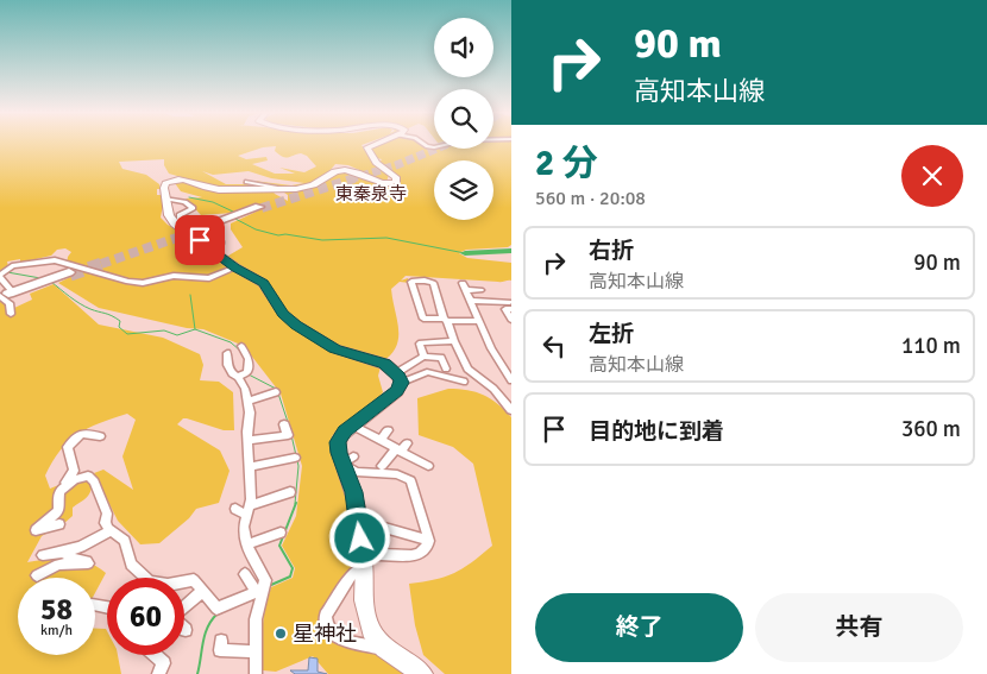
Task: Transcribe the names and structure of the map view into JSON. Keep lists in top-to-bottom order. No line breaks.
{"districts":["東秦泉寺"],"places":["星神社"],"page":{"turn":["90 m","高知本山線"],"heading":["2 分","560 m · 20:08"],"list":[{"name":"右折","note":"高知本山線","value":"90 m"},{"name":"左折","note":"高知本山線","value":"110 m"},{"name":"目的地に到着","value":"360 m"}],"speed":"58 km/h","limit":"60","buttons":["終了","共有"]}}
